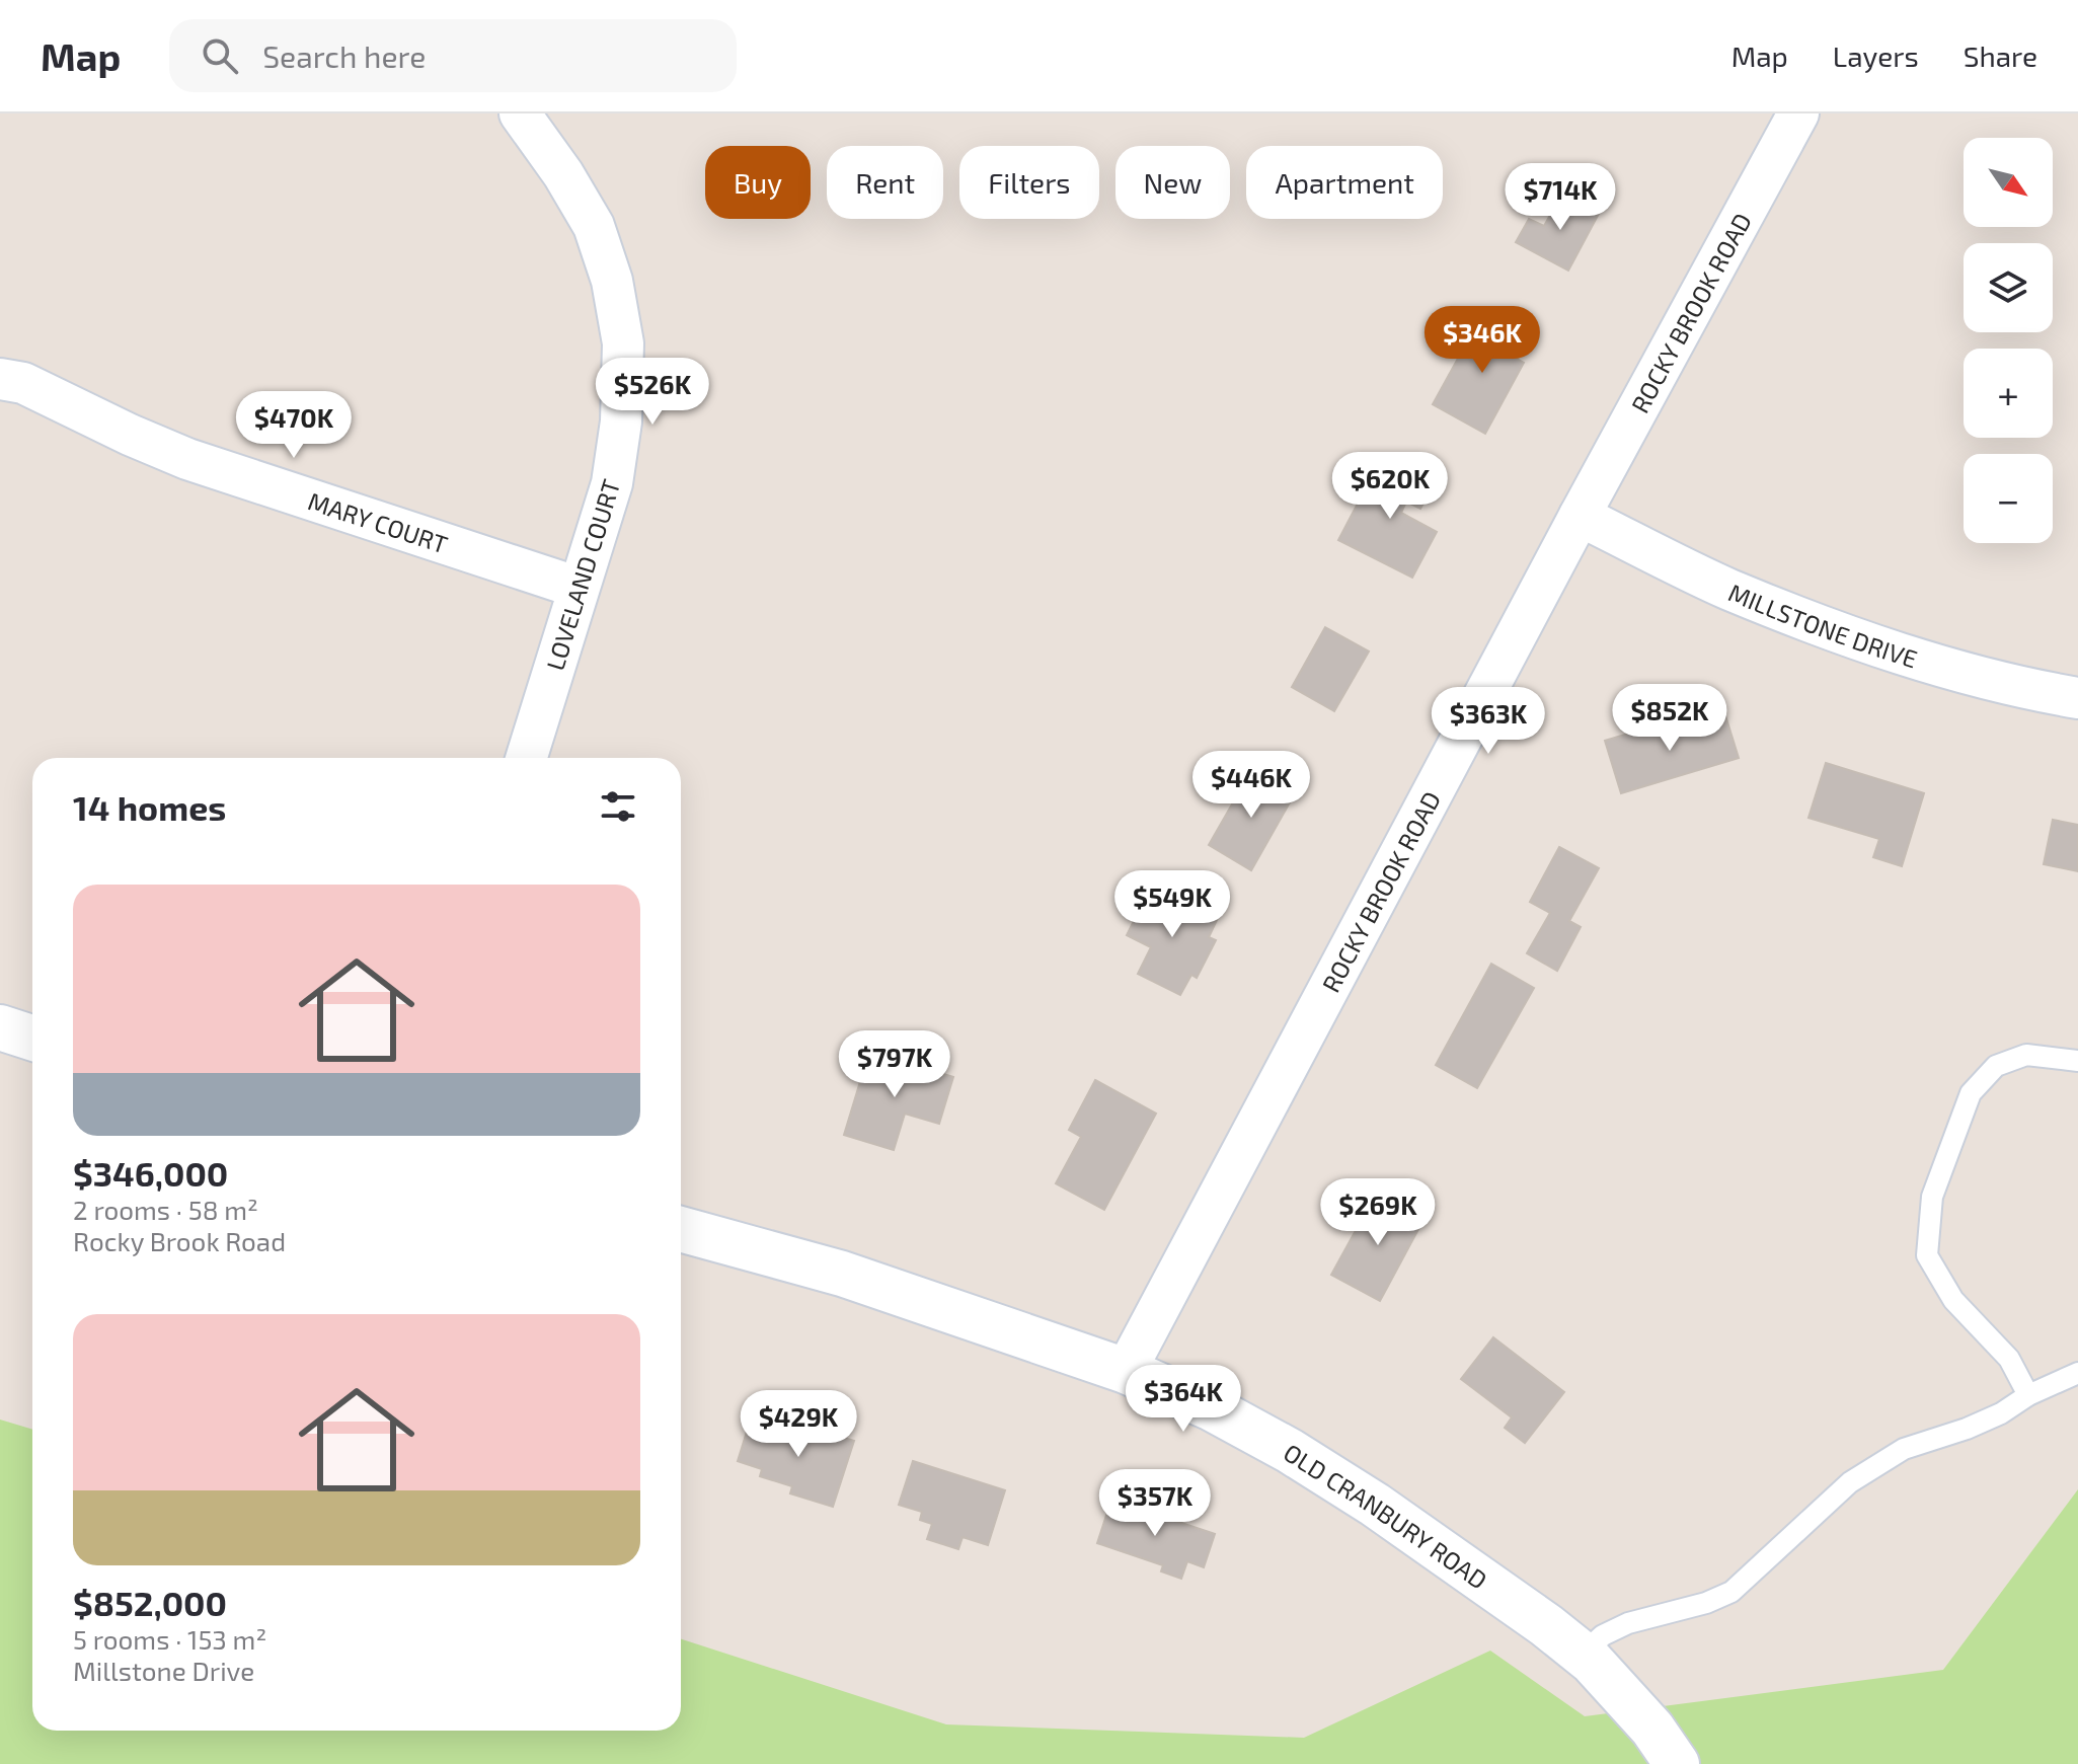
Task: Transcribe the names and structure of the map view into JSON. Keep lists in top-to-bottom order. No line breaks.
{"streets":{"street":["ROCKY BROOK ROAD","MARY COURT","LOVELAND COURT","MILLSTONE DRIVE","OLD CRANBURY ROAD"]},"crossings":[["ROCKY BROOK ROAD","MILLSTONE DRIVE"],["ROCKY BROOK ROAD","OLD CRANBURY ROAD"],["MARY COURT","LOVELAND COURT"]],"north":"bottom right","page":{"header":"Map","search":"Search here","nav":["Map","Layers","Share"],"map_buttons":["+","−"],"chip":["Buy","Rent","Filters","New","Apartment"],"price":["$714K","$346K","$526K","$470K","$620K","$852K","$363K","$446K","$549K","$797K","$269K","$364K","$429K","$357K"],"heading":"14 homes","list":[{"name":"$346,000","note":"2 rooms · 58 m² · Rocky Brook Road"},{"name":"$852,000","note":"5 rooms · 153 m² · Millstone Drive"}]}}
